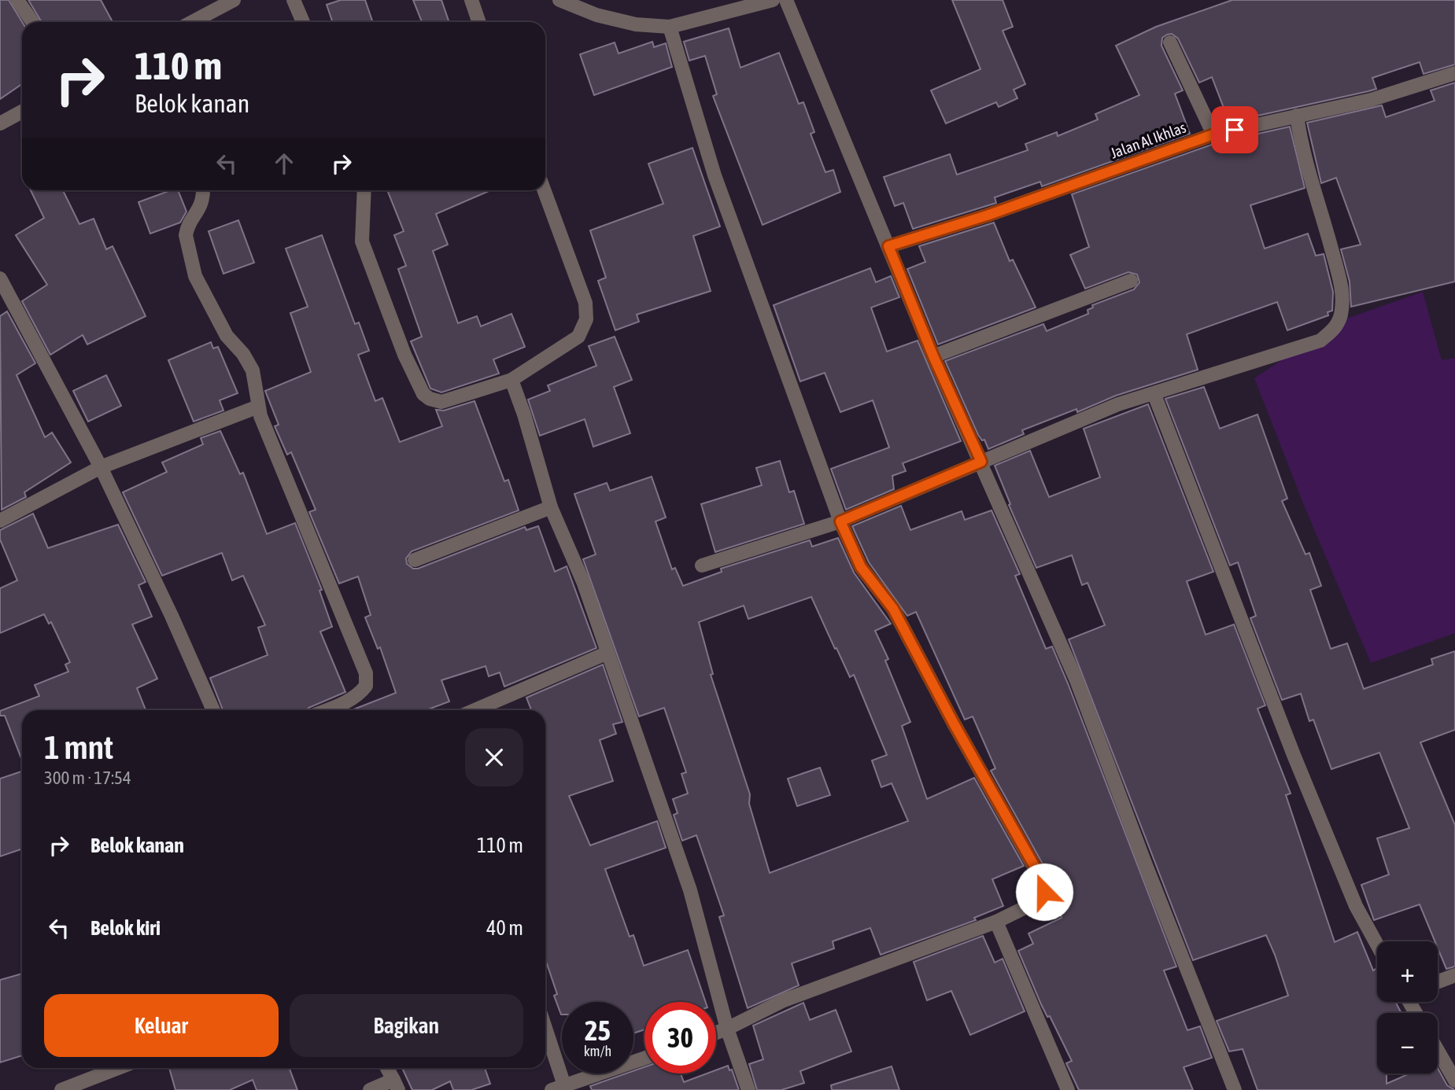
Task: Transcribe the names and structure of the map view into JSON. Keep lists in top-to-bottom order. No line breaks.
{"streets":{"street":["Jalan Al Ikhlas"]},"page":{"turn":["110 m","Belok kanan"],"heading":["1 mnt","300 m · 17:54"],"list":[{"name":"Belok kanan","value":"110 m"},{"name":"Belok kiri","value":"40 m"}],"map_buttons":["+","−"],"buttons":["Keluar","Bagikan"],"speed":"25 km/h","limit":"30"}}
